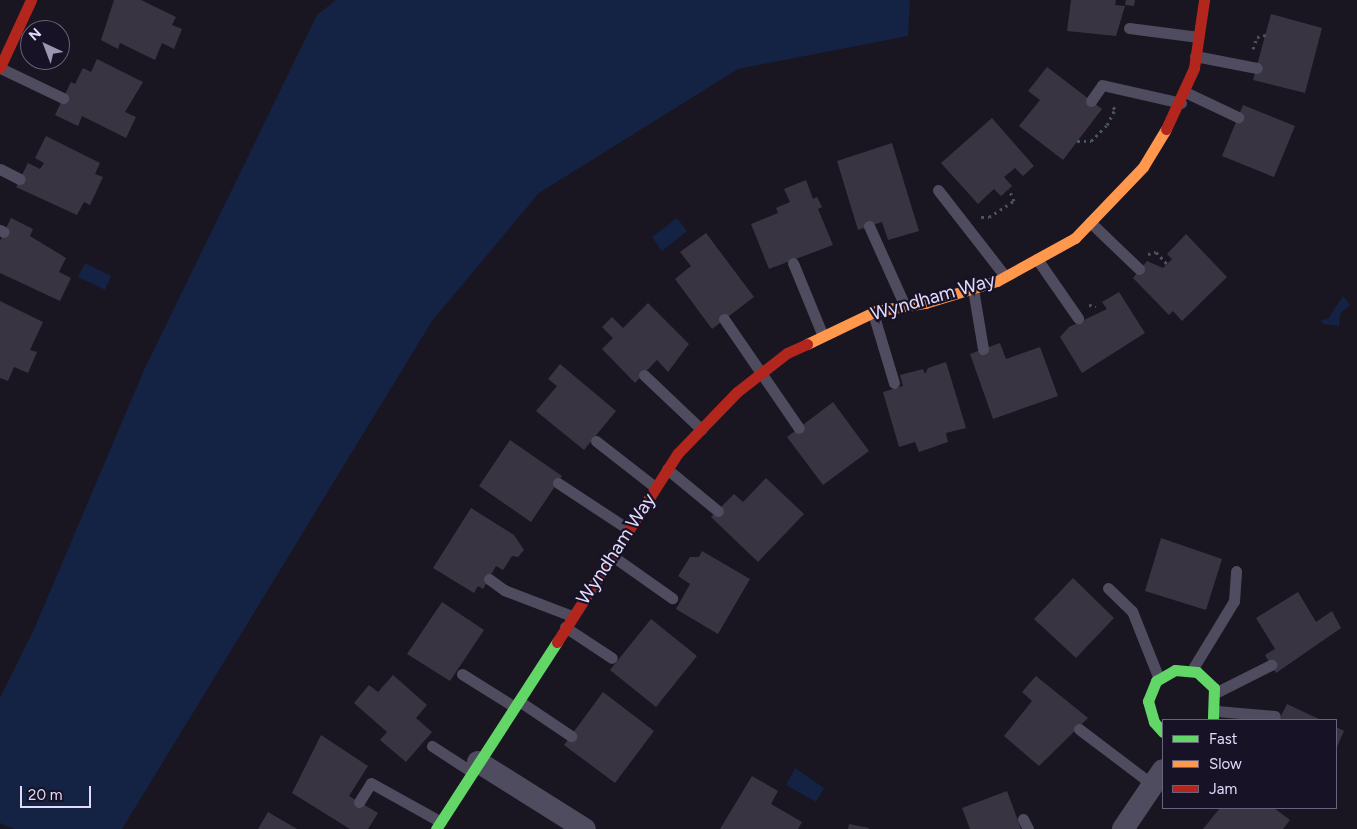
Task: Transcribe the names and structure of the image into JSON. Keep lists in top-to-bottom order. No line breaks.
{"streets":{"street":["Wyndham Way"]},"legend":["Fast","Slow","Jam"],"scale_bar":"20 m","north":"top left"}
